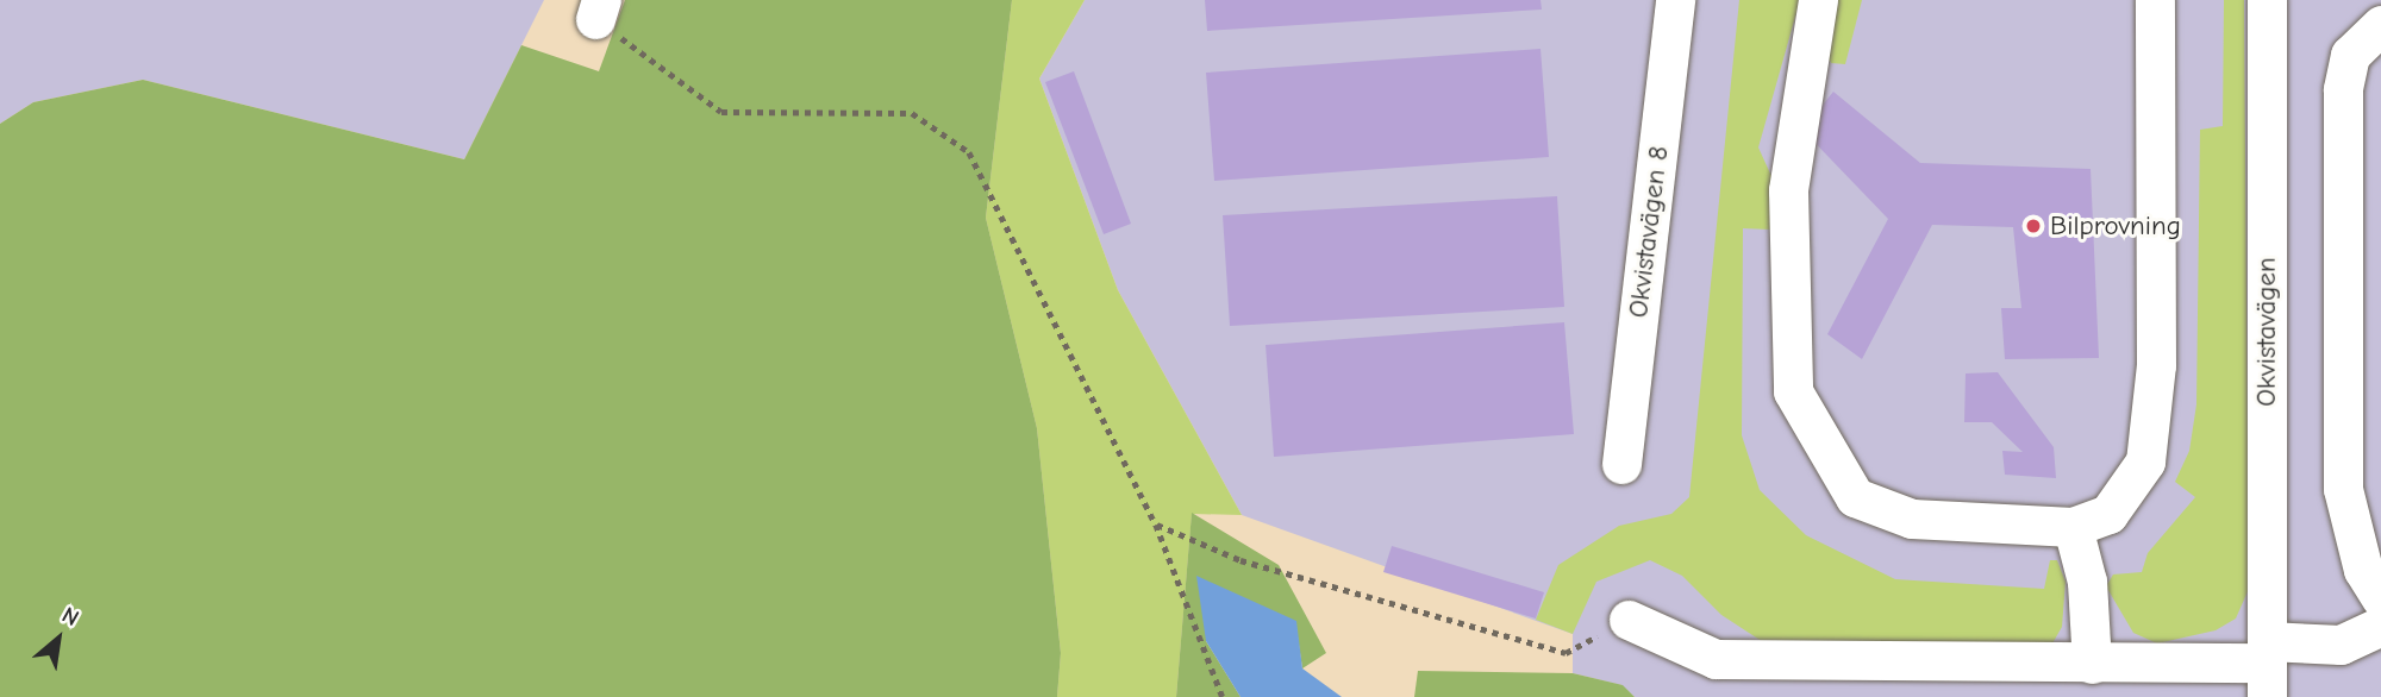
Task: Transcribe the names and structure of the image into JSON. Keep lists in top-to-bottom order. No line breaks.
{"streets":{"street":["Okvistavägen 8","Okvistavägen"]},"places":["Bilprovning"],"north":"top right"}
